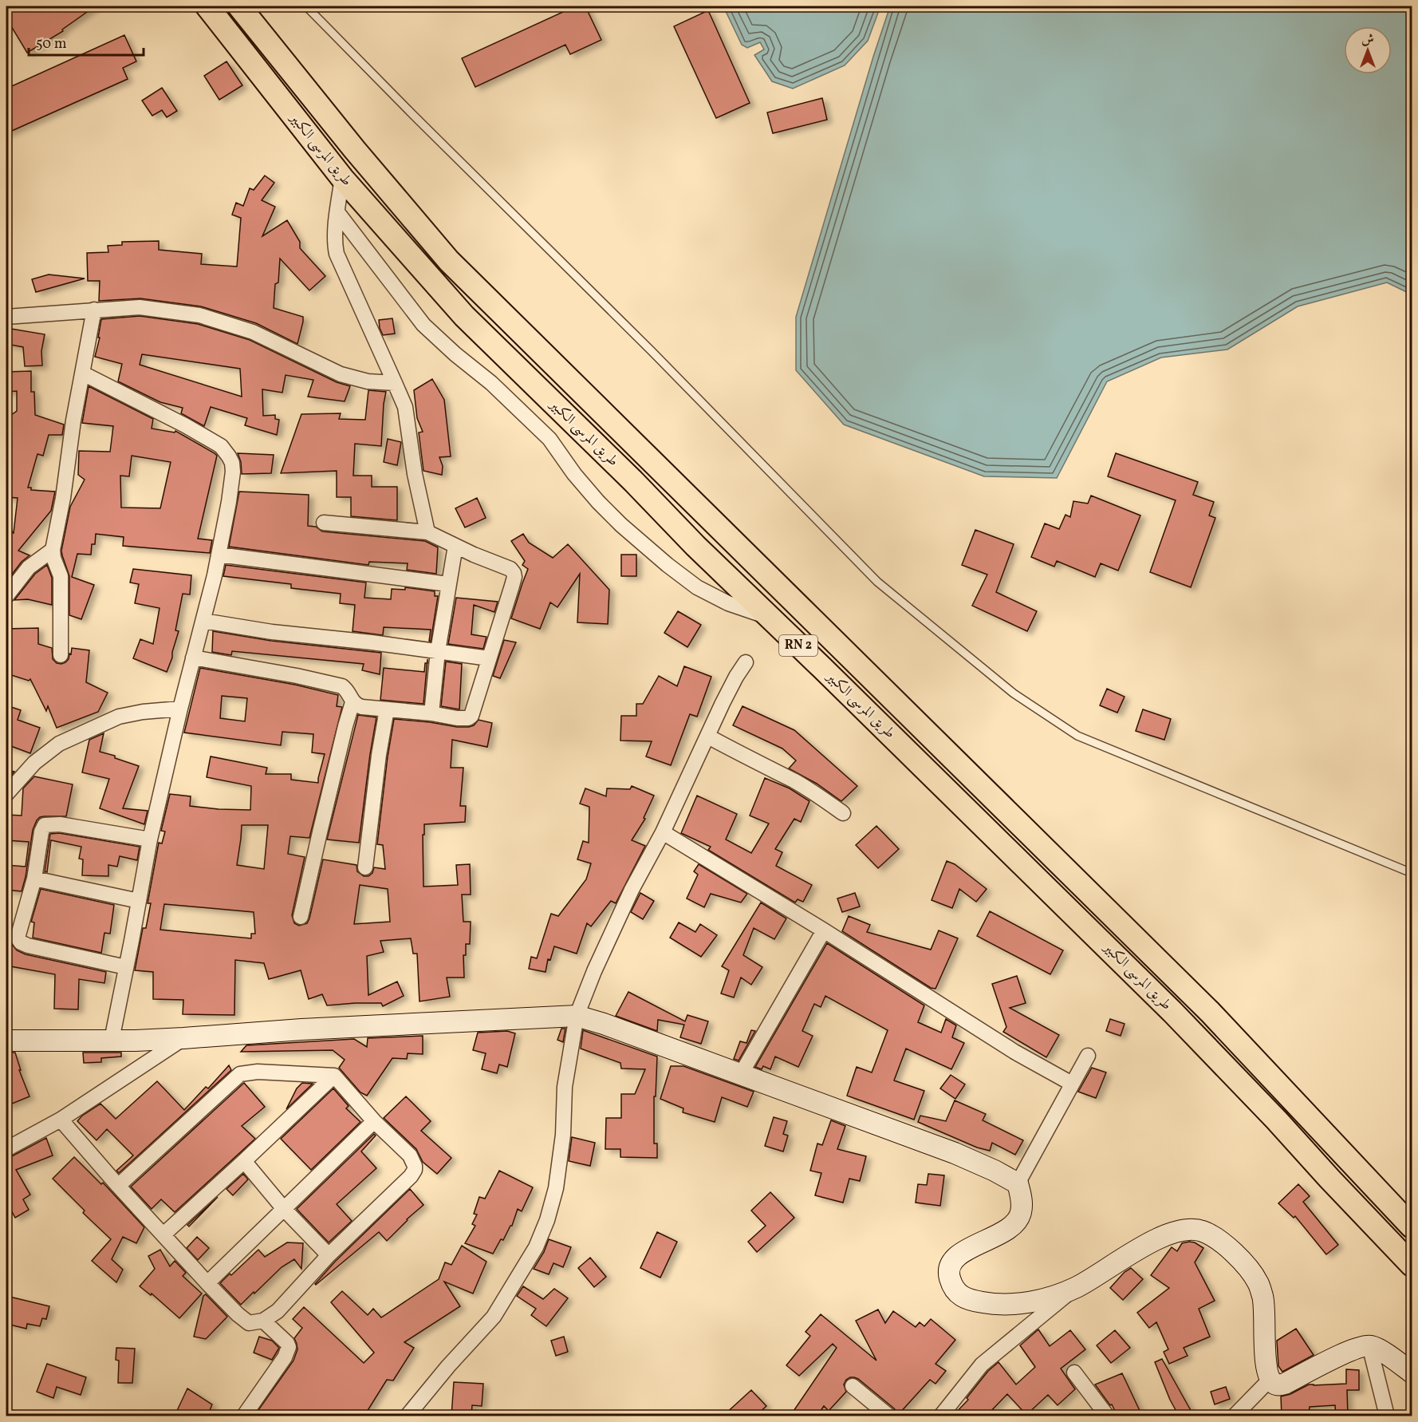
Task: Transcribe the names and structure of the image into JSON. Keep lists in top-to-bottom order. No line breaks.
{"streets":{"main road":["طريق المرسى الكبير","RN 2"]},"scale_bar":"50 m","north":"top"}
